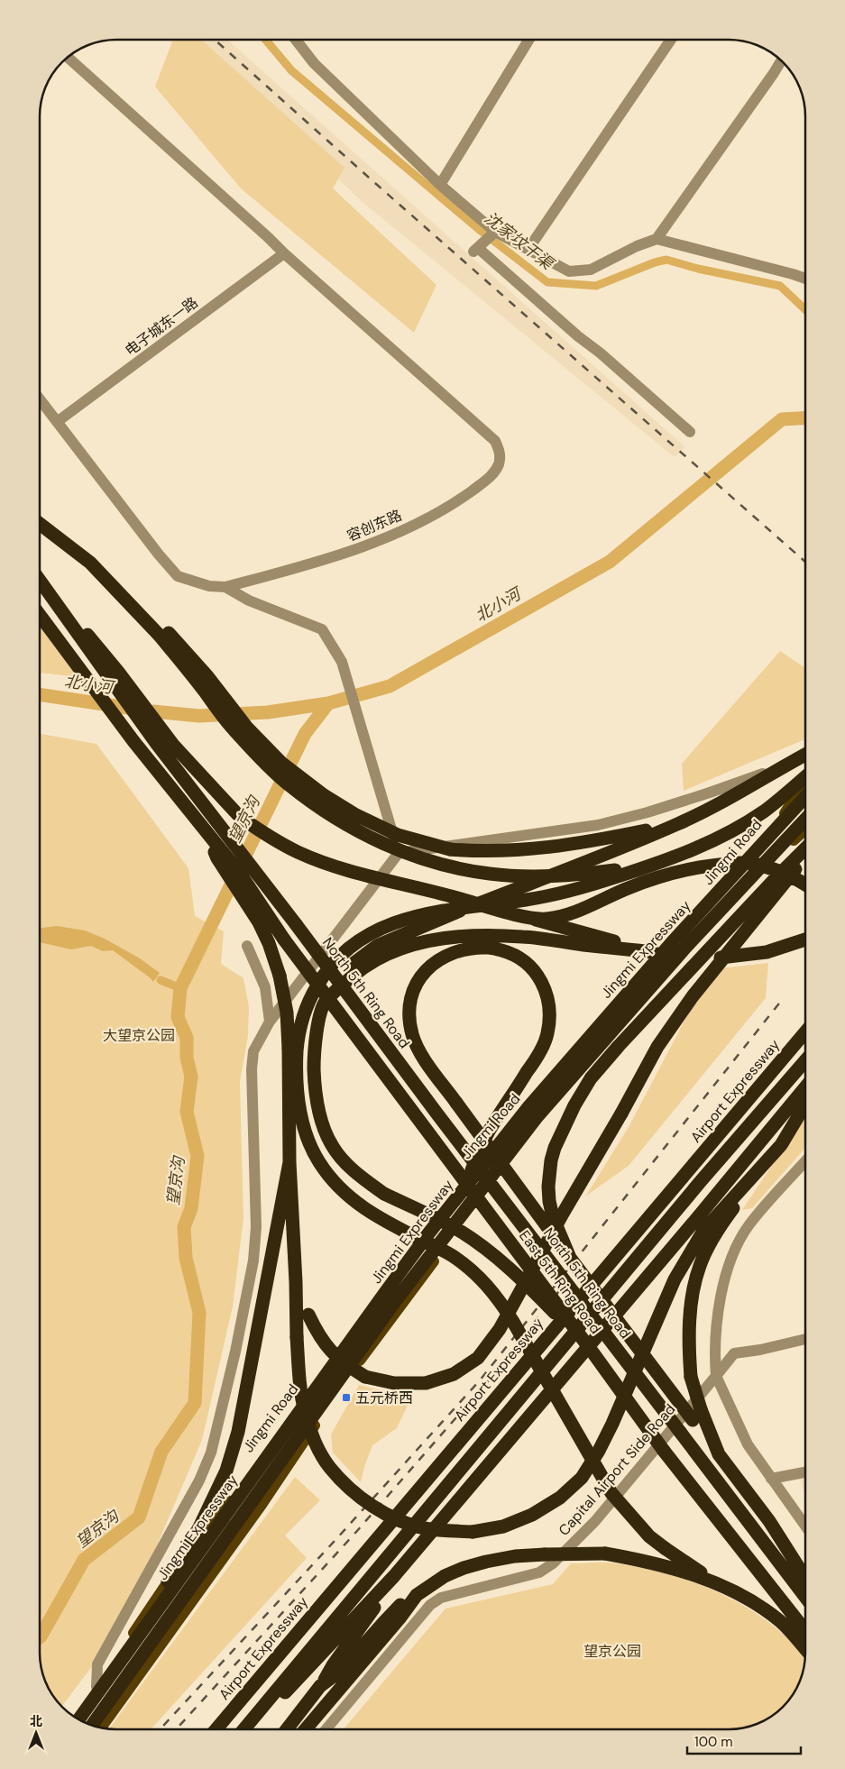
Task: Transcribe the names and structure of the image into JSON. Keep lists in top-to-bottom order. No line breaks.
{"streets":{"highway":["Jingmi Expressway","North 5th Ring Road","Airport Expressway","East 5th Ring Road"],"main road":["Jingmi Road"],"street":["电子城东一路","容创东路","Capital Airport Side Road"]},"crossings":[["电子城东一路","容创东路"]],"water":["沈家坟干渠","北小河","望京沟"],"parks":["大望京公园","望京公园"],"places":{"transit":["五元桥西"]},"scale_bar":"100 m","north":"top"}
